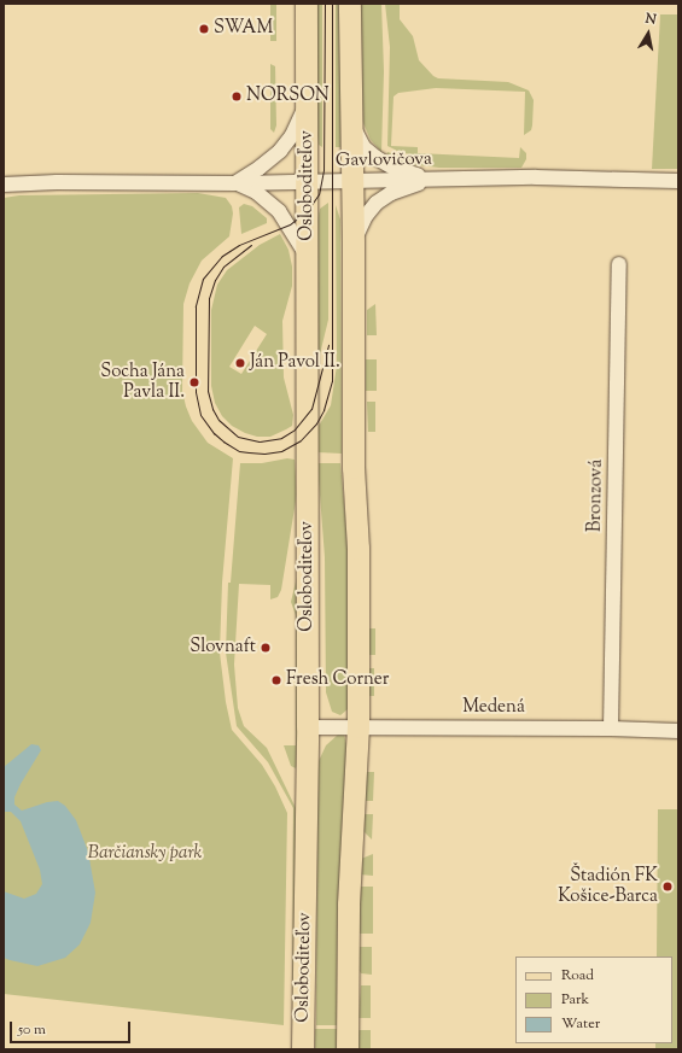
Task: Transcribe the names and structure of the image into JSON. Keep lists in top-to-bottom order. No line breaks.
{"streets":{"main road":["Osloboditeľov"],"street":["Gavlovičova","Bronzová","Medená"]},"crossings":[["Gavlovičova","Osloboditeľov"],["Osloboditeľov","Medená"],["Bronzová","Medená"]],"parks":["Barčiansky park"],"places":["SWAM","NORSON","Ján Pavol II.","Socha Jána Pavla II.","Slovnaft","Fresh Corner","Štadión FK Košice-Barca"],"legend":["Road","Park","Water"],"scale_bar":"50 m","north":"top"}
